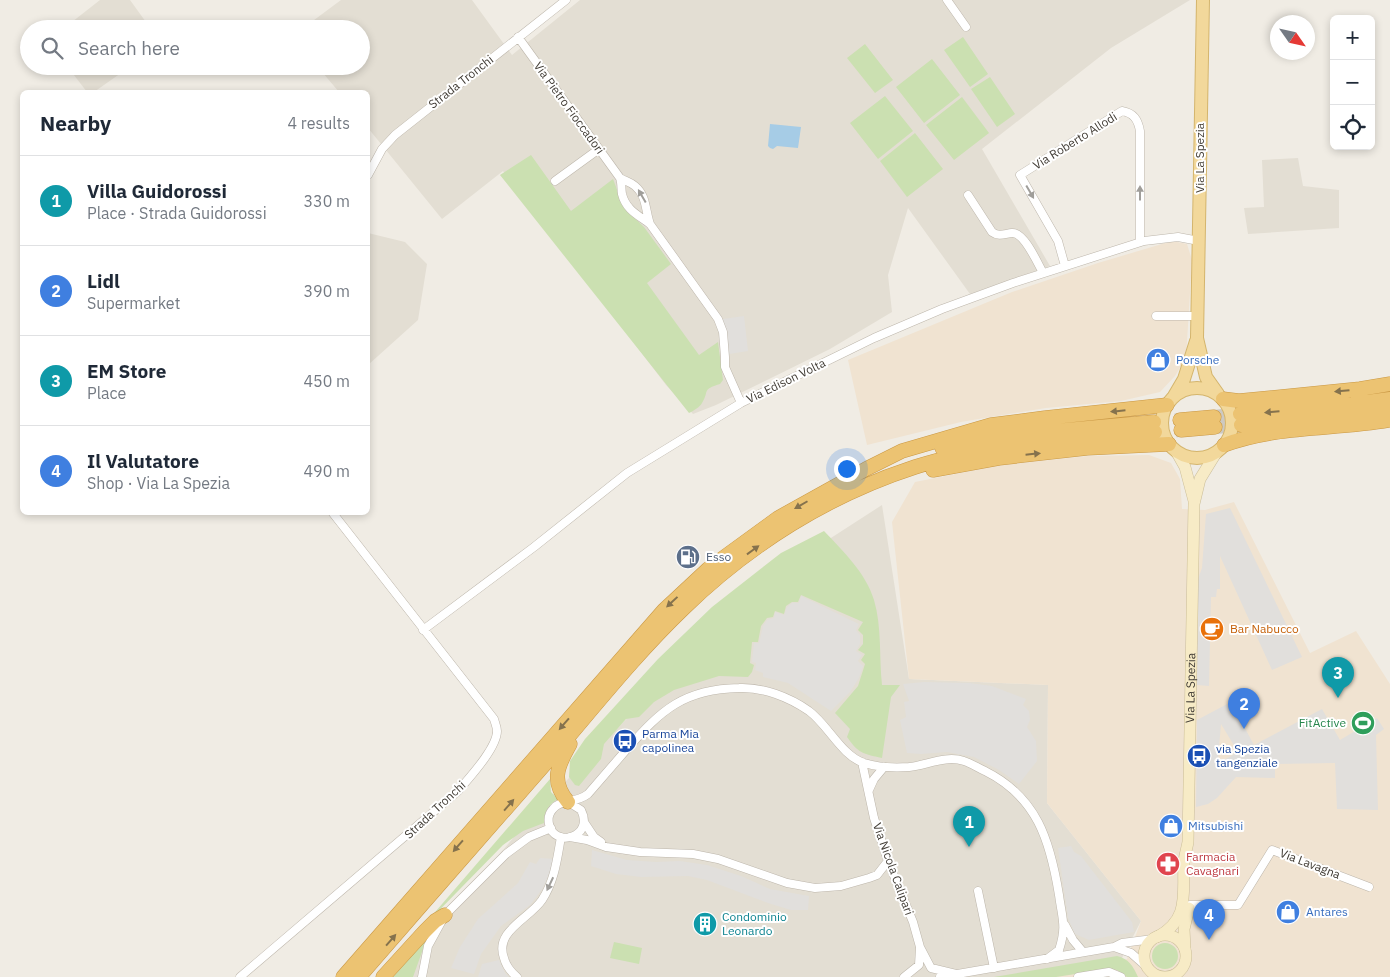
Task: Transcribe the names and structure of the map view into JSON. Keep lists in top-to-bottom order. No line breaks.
{"streets":{"main road":["Via La Spezia"],"street":["Strada Tronchi","Via Pietro Fioccadori","Via Roberto Allodi","Via Edison Volta","Via Lavagna","Via Nicola Calipari"]},"crossings":[["Strada Tronchi","Via Pietro Fioccadori"],["Strada Tronchi","Via Edison Volta"],["Via Pietro Fioccadori","Via Edison Volta"],["Via Roberto Allodi","Via Edison Volta"],["Via La Spezia","Via Edison Volta"],["Via La Spezia","Via Lavagna"]],"places":{"shop":["Porsche","Mitsubishi","Antares"],"fuel station":["Esso"],"cafe":["Bar Nabucco"],"sports":["FitActive"],"bus stop":["Parma Mia capolinea","via Spezia tangenziale"],"pharmacy":["Farmacia Cavagnari"],"building":["Condominio Leonardo"]},"north":"bottom right","page":{"map_buttons":["+","−"],"search":"Search here","heading":["Nearby","4 results"],"list":[{"mark":"1","name":"Villa Guidorossi","note":"Place · Strada Guidorossi","value":"330 m"},{"mark":"2","name":"Lidl","note":"Supermarket","value":"390 m"},{"mark":"3","name":"EM Store","note":"Place","value":"450 m"},{"mark":"4","name":"Il Valutatore","note":"Shop · Via La Spezia","value":"490 m"}],"pins":["3","2","1","4"]}}
